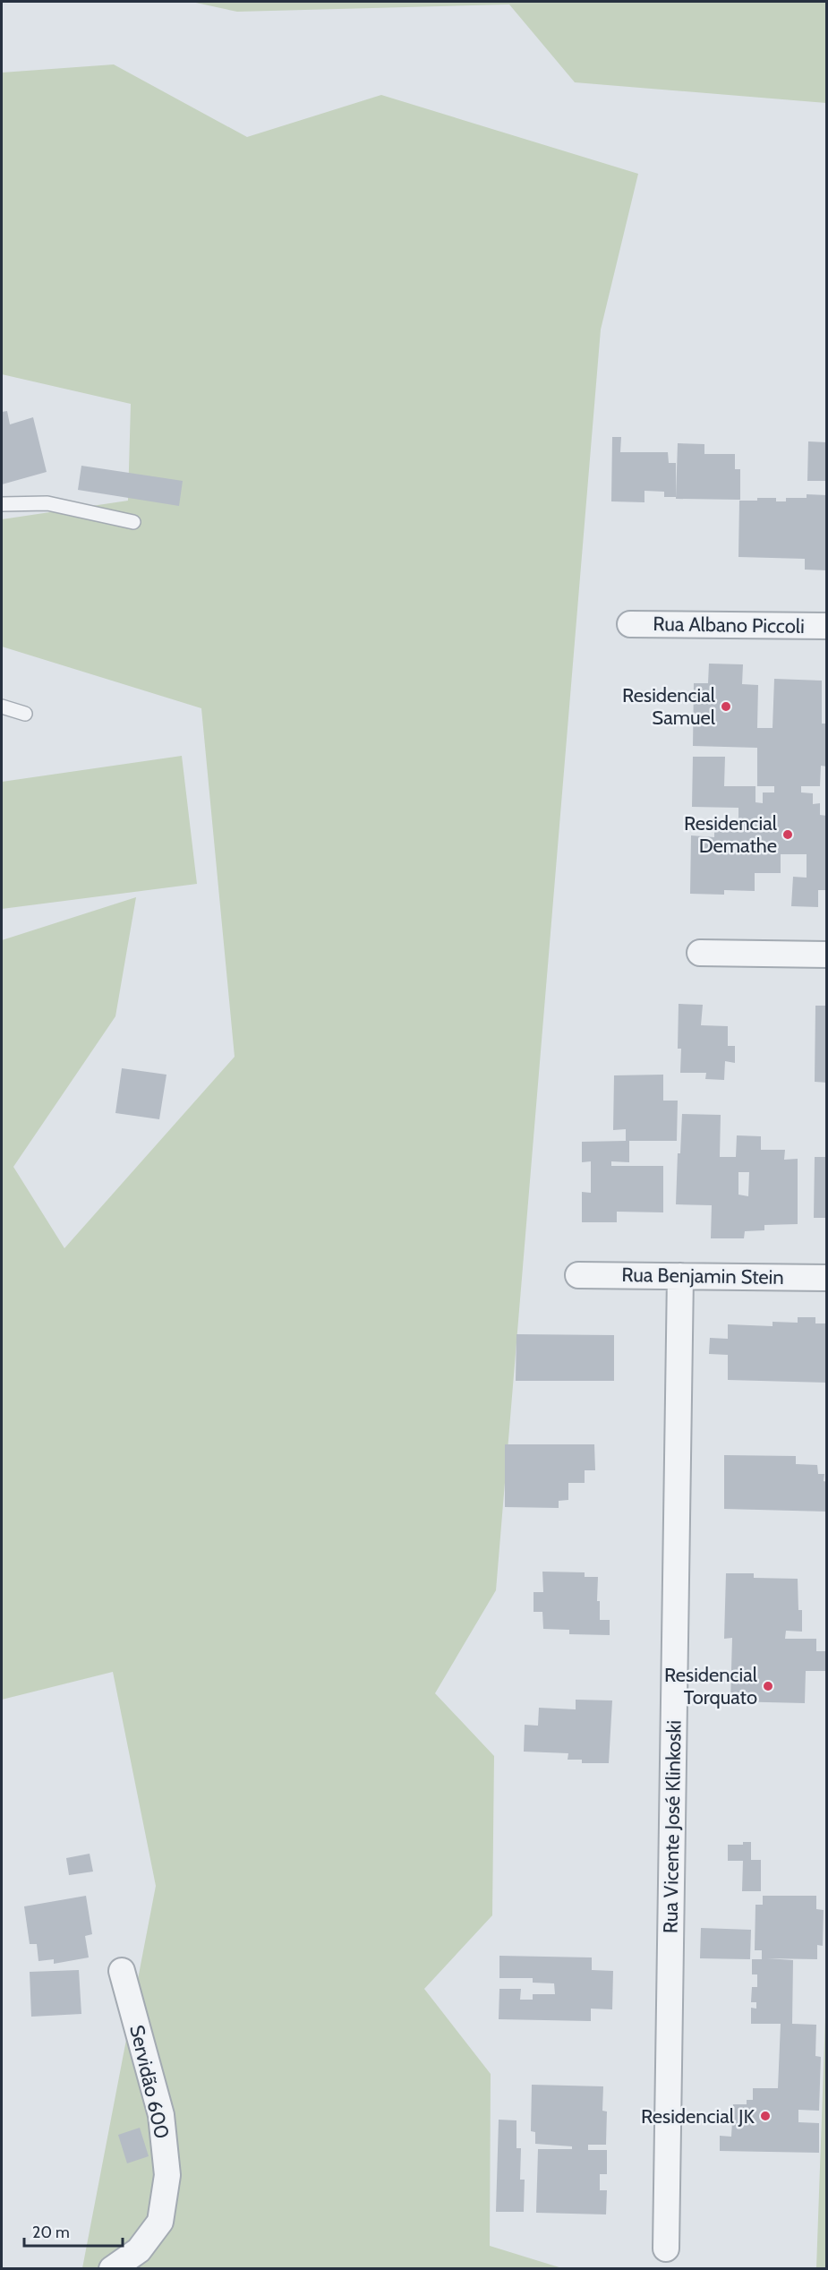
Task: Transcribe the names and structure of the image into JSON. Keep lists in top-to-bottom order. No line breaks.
{"streets":{"street":["Rua Albano Piccoli","Rua Benjamin Stein","Rua Vicente José Klinkoski","Servidão 600"]},"crossings":[["Rua Benjamin Stein","Rua Vicente José Klinkoski"]],"places":["Residencial Samuel","Residencial Demathe","Residencial Torquato","Residencial JK"],"scale_bar":"20 m"}
